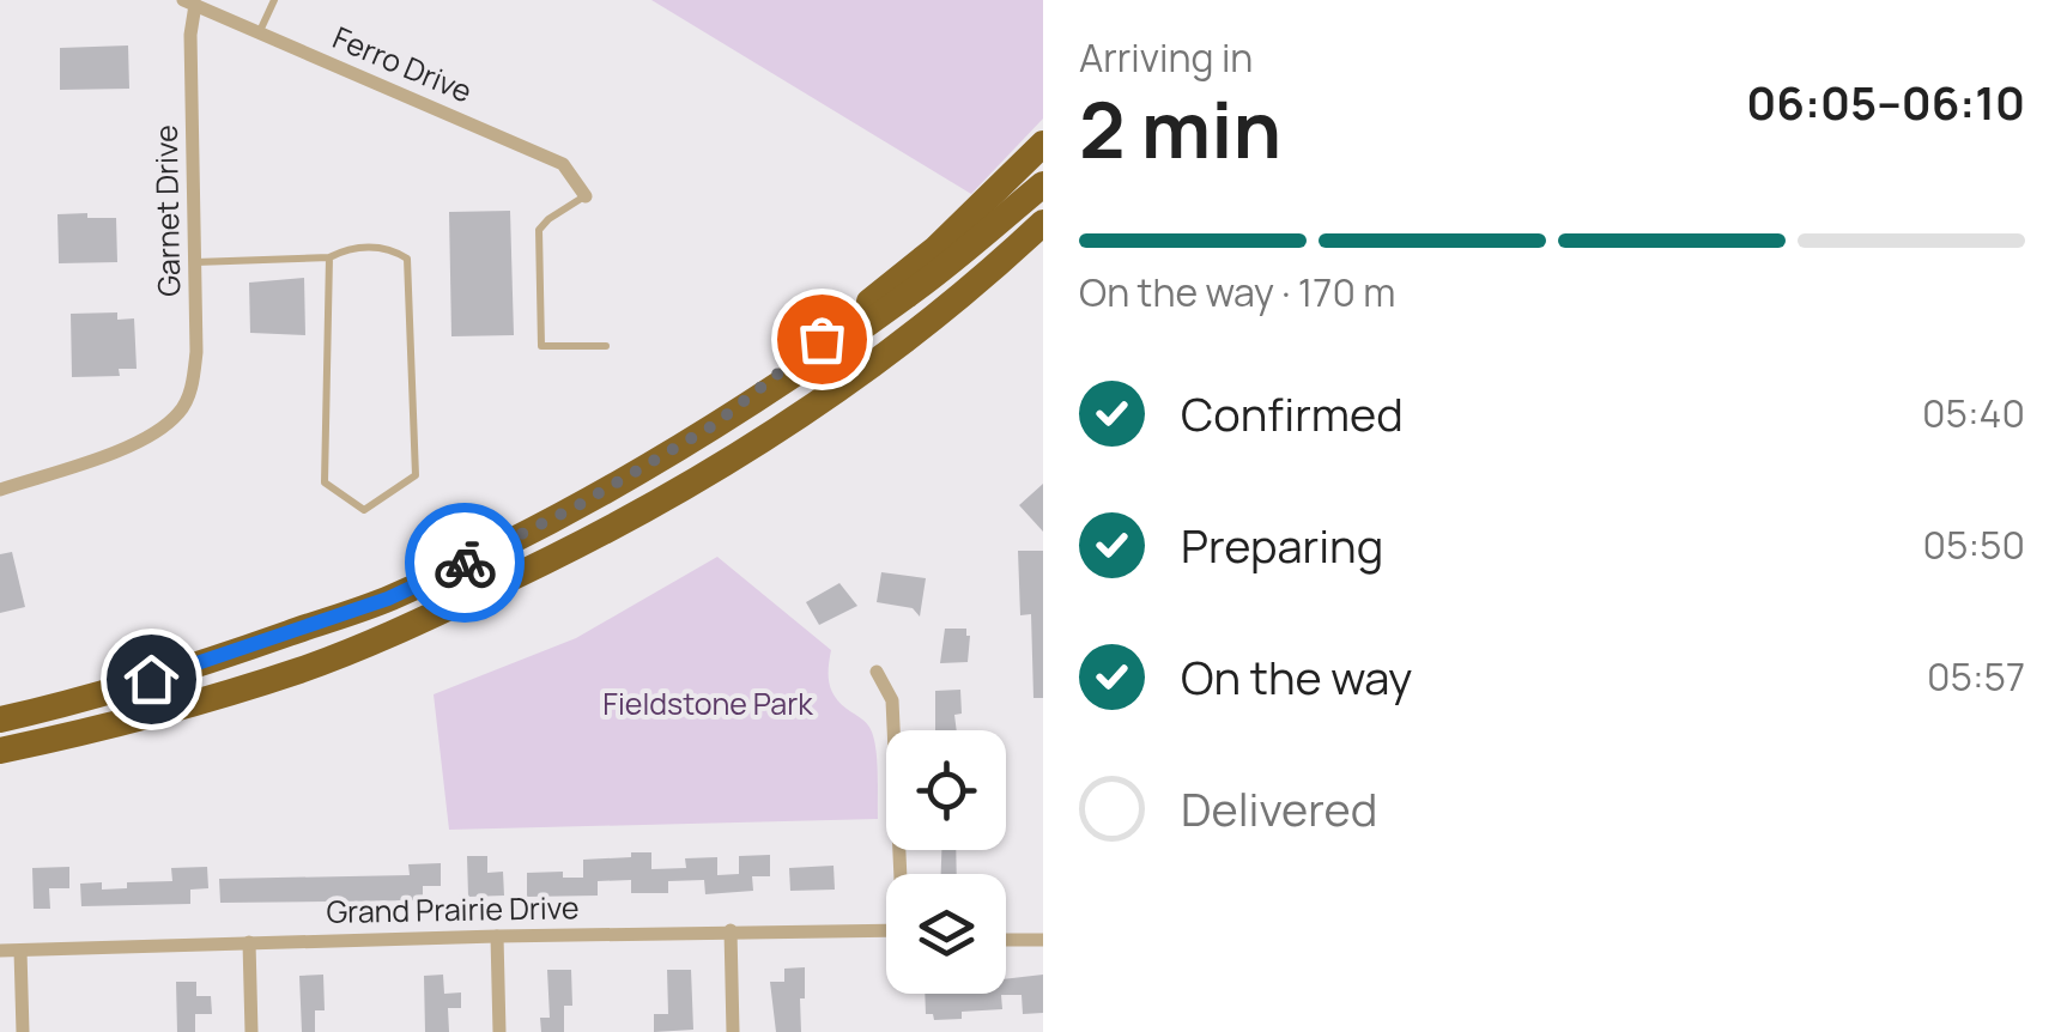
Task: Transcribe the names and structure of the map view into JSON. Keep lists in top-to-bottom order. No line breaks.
{"streets":{"street":["Ferro Drive","Garnet Drive","Grand Prairie Drive"]},"crossings":[["Ferro Drive","Garnet Drive"]],"parks":["Fieldstone Park"],"page":{"heading":["2 min","Arriving in","06:05–06:10"],"bar":"On the way · 170 m","list":[["Confirmed","05:40"],["Preparing","05:50"],["On the way","05:57"],"Delivered"]}}
